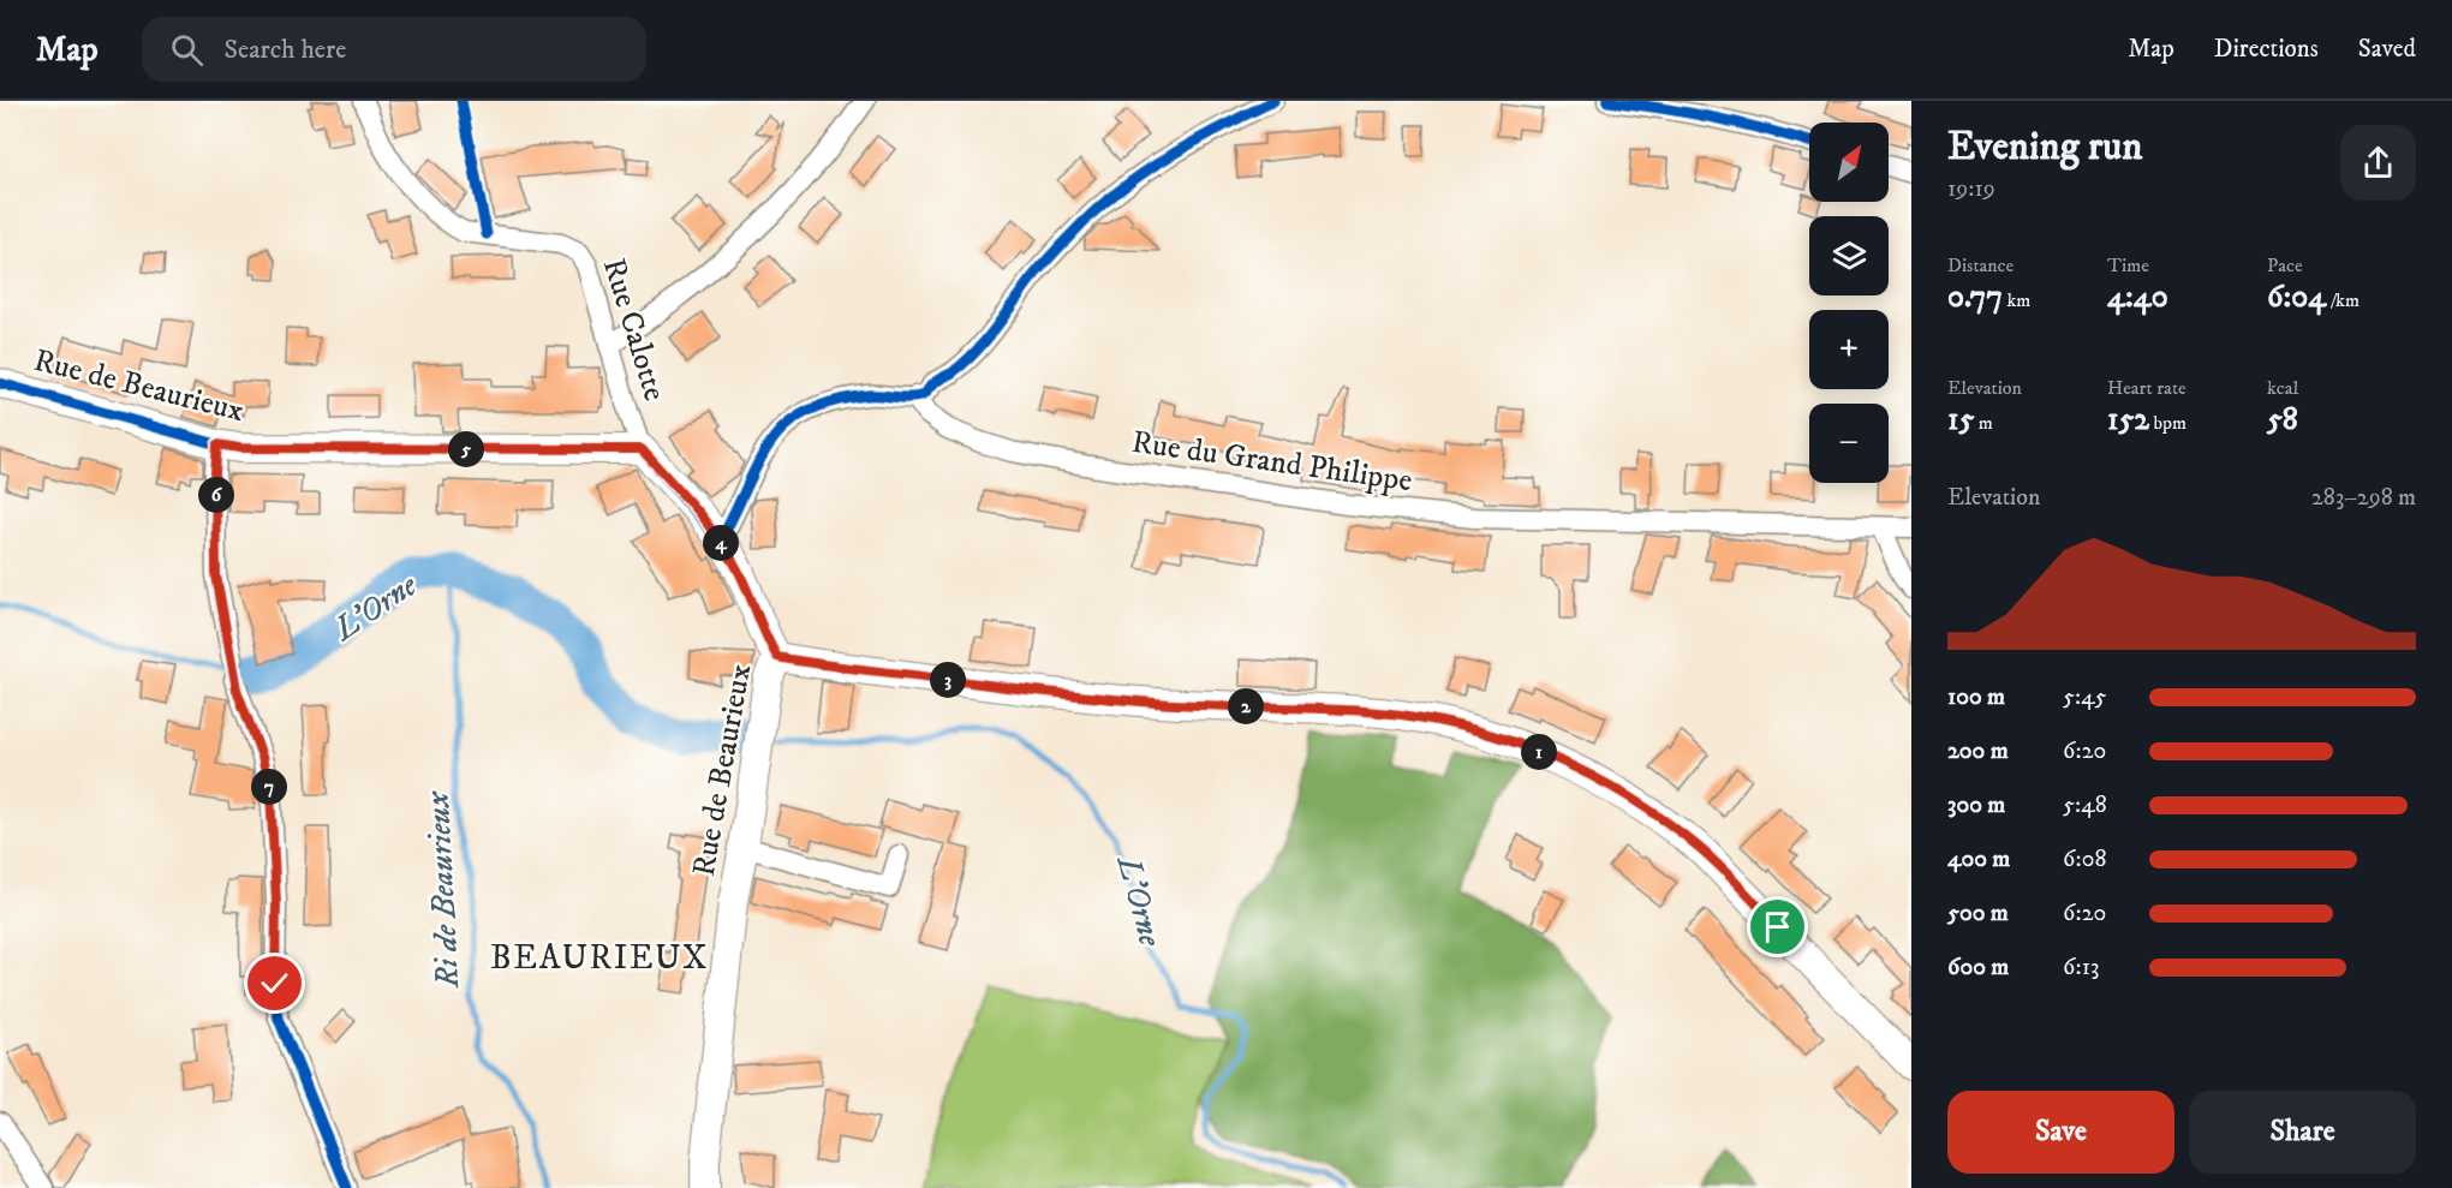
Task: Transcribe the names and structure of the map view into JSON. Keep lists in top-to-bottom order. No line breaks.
{"streets":{"street":["Rue Calotte","Rue de Beaurieux","Rue du Grand Philippe"]},"crossings":[["Rue Calotte","Rue de Beaurieux"]],"districts":["BEAURIEUX"],"water":["L'Orne","Ri de Beaurieux"],"north":"top right","page":{"header":"Map","search":"Search here","nav":["Map","Directions","Saved"],"heading":["Evening run","19:19"],"map_buttons":["+","−"],"stats":[["Distance","0.77 km"],["Time","4:40"],["Pace","6:04 /km"],["Elevation","15 m"],["Heart rate","152 bpm"],["kcal","58"]],"pins":["5","6","4","3","2","1","7"],"chart":["Elevation","283–298 m"],"list":[{"name":"100 m","note":"5:45"},{"name":"200 m","note":"6:20"},{"name":"300 m","note":"5:48"},{"name":"400 m","note":"6:08"},{"name":"500 m","note":"6:20"},{"name":"600 m","note":"6:13"}],"buttons":["Save","Share"]}}
